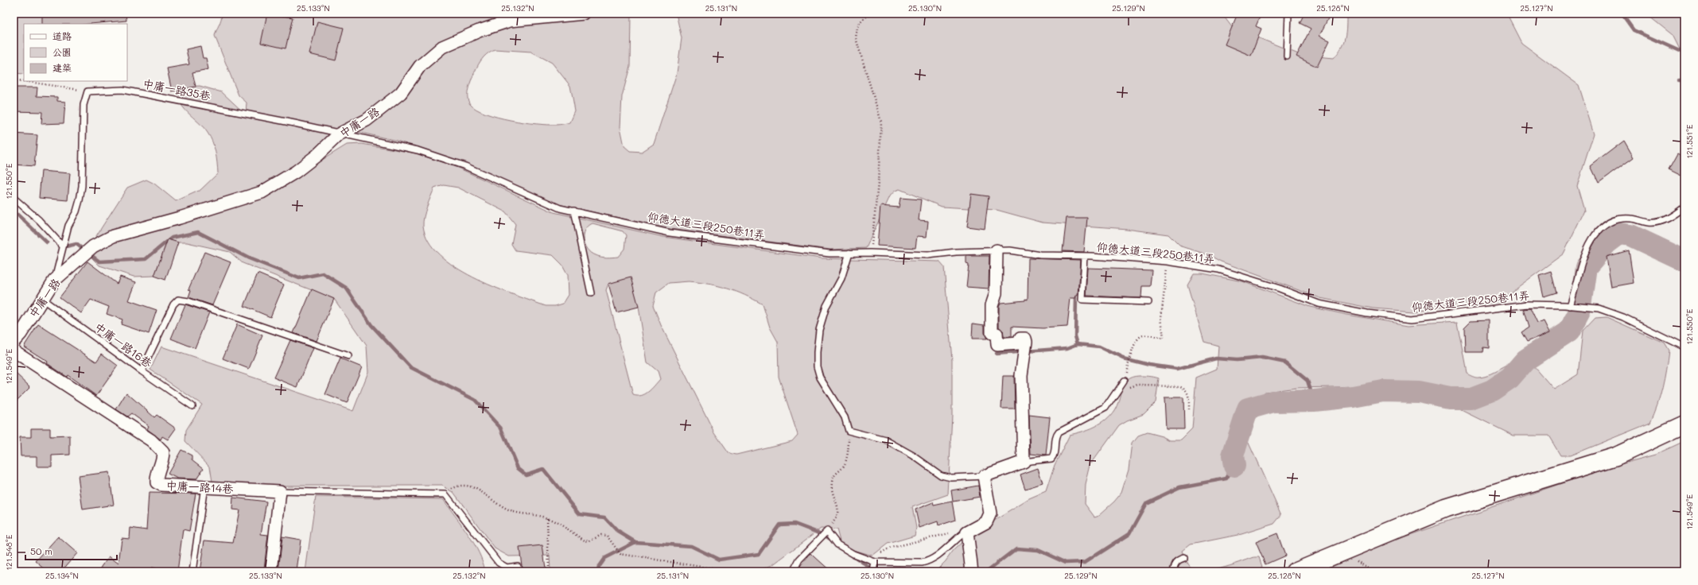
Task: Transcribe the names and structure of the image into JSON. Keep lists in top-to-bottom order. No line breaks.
{"streets":{"street":["中庸一路","中庸一路14巷"],"lane":["中庸一路35巷","仰德大道三段250巷11弄","中庸一路16巷"]},"crossings":[["中庸一路35巷","中庸一路"],["中庸一路35巷","仰德大道三段250巷11弄"],["中庸一路","仰德大道三段250巷11弄"],["中庸一路","中庸一路16巷"]],"legend":["道路","公園","建築"],"scale_bar":"50 m","coordinates":["25.133°N","25.132°N","25.131°N","25.130°N","25.129°N","25.128°N","25.127°N","121.551°E","121.550°E","121.549°E","121.548°E","25.134°N"]}
